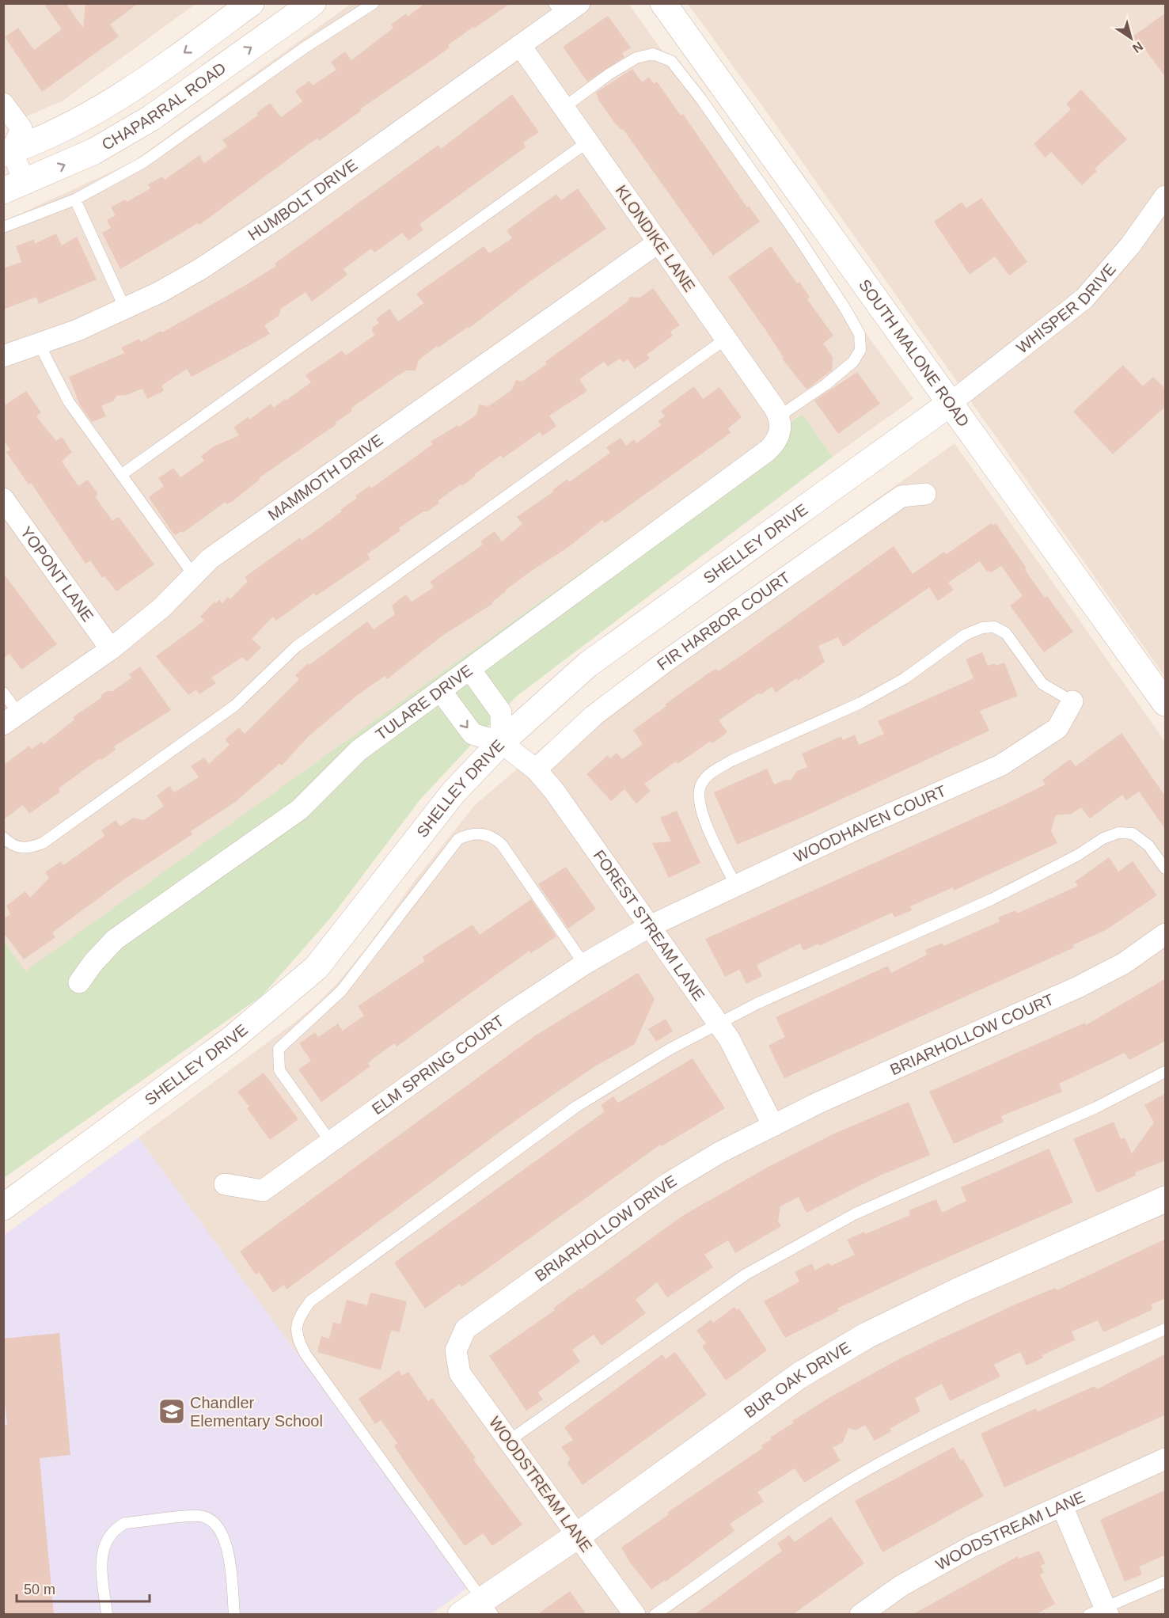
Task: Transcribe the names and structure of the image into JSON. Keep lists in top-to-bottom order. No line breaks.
{"streets":{"street":["CHAPARRAL ROAD","HUMBOLT DRIVE","KLONDIKE LANE","WHISPER DRIVE","SOUTH MALONE ROAD","MAMMOTH DRIVE","SHELLEY DRIVE","YOPONT LANE","FIR HARBOR COURT","TULARE DRIVE","WOODHAVEN COURT","FOREST STREAM LANE","BRIARHOLLOW COURT","ELM SPRING COURT","BRIARHOLLOW DRIVE","BUR OAK DRIVE","WOODSTREAM LANE"]},"crossings":[["HUMBOLT DRIVE","KLONDIKE LANE"],["KLONDIKE LANE","MAMMOTH DRIVE"],["KLONDIKE LANE","TULARE DRIVE"],["WHISPER DRIVE","SOUTH MALONE ROAD"],["WHISPER DRIVE","SHELLEY DRIVE"],["SOUTH MALONE ROAD","SHELLEY DRIVE"],["MAMMOTH DRIVE","YOPONT LANE"],["SHELLEY DRIVE","FOREST STREAM LANE"],["FIR HARBOR COURT","FOREST STREAM LANE"],["TULARE DRIVE","FOREST STREAM LANE"],["WOODHAVEN COURT","FOREST STREAM LANE"],["WOODHAVEN COURT","ELM SPRING COURT"],["FOREST STREAM LANE","BRIARHOLLOW COURT"],["FOREST STREAM LANE","ELM SPRING COURT"],["FOREST STREAM LANE","BRIARHOLLOW DRIVE"],["BRIARHOLLOW COURT","BRIARHOLLOW DRIVE"],["BRIARHOLLOW DRIVE","WOODSTREAM LANE"],["BUR OAK DRIVE","WOODSTREAM LANE"]],"places":{"school or university":["Chandler Elementary School"]},"scale_bar":"50 m","north":"bottom right"}
